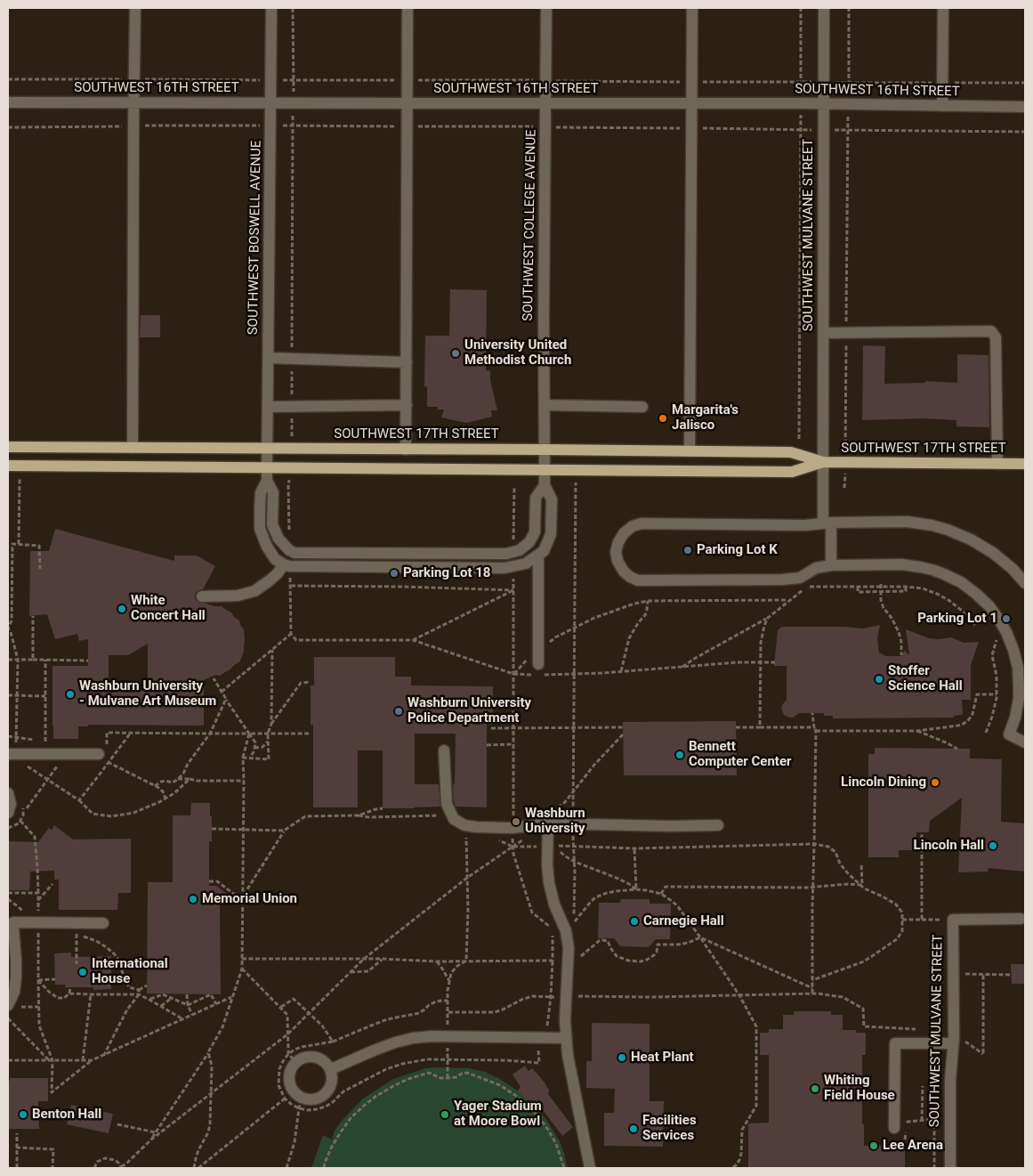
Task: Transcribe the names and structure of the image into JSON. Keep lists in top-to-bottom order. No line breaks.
{"streets":{"main road":["SOUTHWEST 17TH STREET"],"street":["SOUTHWEST 16TH STREET","SOUTHWEST COLLEGE AVENUE","SOUTHWEST MULVANE STREET","SOUTHWEST BOSWELL AVENUE"]},"crossings":[["SOUTHWEST 16TH STREET","SOUTHWEST COLLEGE AVENUE"],["SOUTHWEST 16TH STREET","SOUTHWEST MULVANE STREET"],["SOUTHWEST 16TH STREET","SOUTHWEST BOSWELL AVENUE"],["SOUTHWEST COLLEGE AVENUE","SOUTHWEST 17TH STREET"],["SOUTHWEST MULVANE STREET","SOUTHWEST 17TH STREET"],["SOUTHWEST BOSWELL AVENUE","SOUTHWEST 17TH STREET"]],"places":["University United Methodist Church","Margarita's Jalisco","Parking Lot K","Parking Lot 18","White Concert Hall","Parking Lot 1","Stoffer Science Hall","Washburn University - Mulvane Art Museum","Washburn University Police Department","Bennett Computer Center","Lincoln Dining","Washburn University","Lincoln Hall","Memorial Union","Carnegie Hall","International House","Heat Plant","Whiting Field House","Benton Hall","Yager Stadium at Moore Bowl","Facilities Services","Lee Arena"]}
